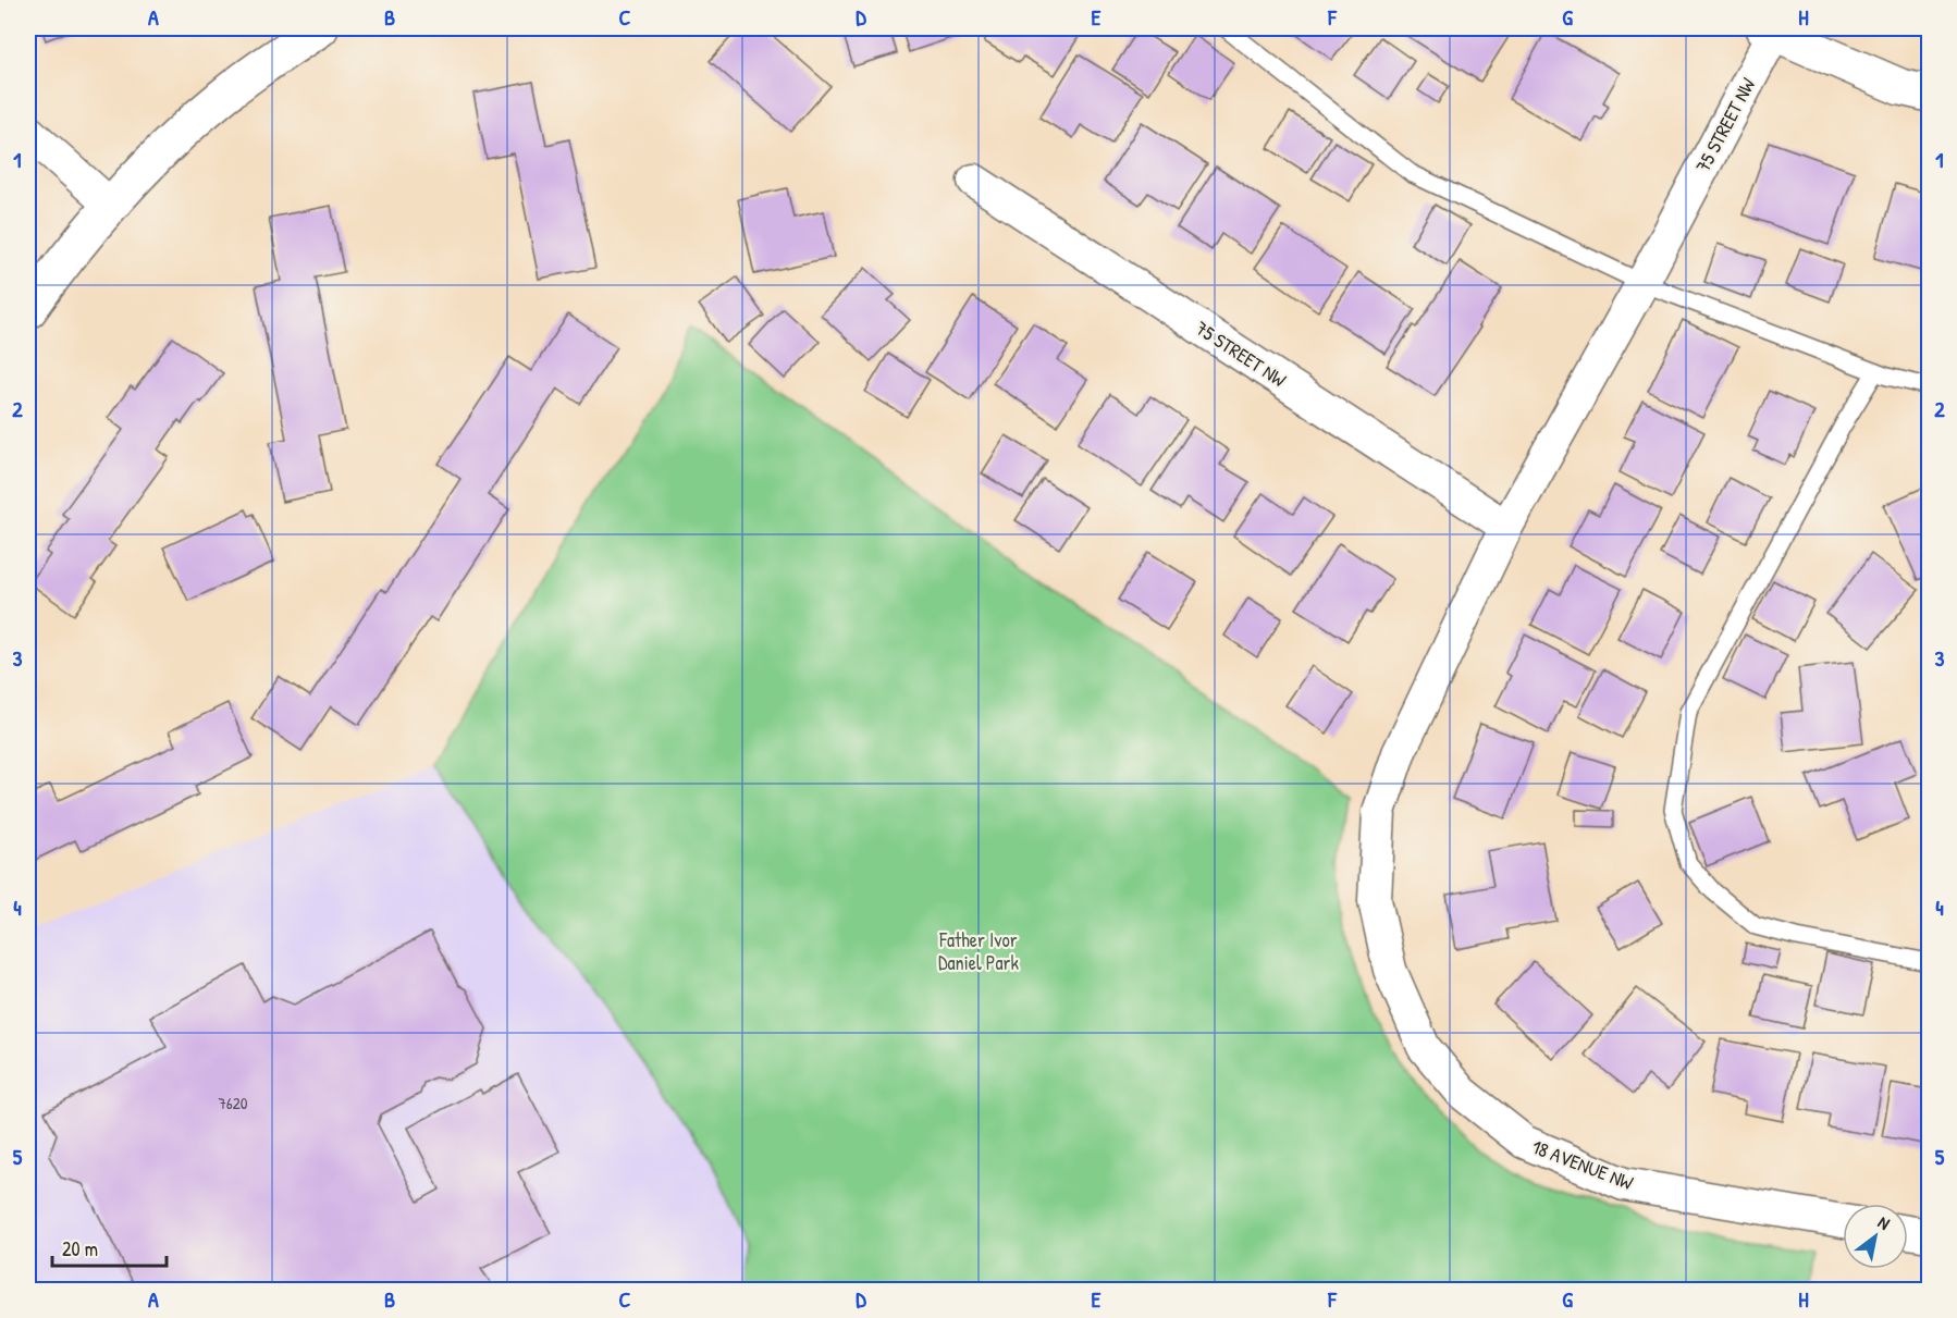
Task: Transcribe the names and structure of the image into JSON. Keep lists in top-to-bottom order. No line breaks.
{"streets":{"street":["75 STREET NW","18 AVENUE NW"]},"crossings":[["75 STREET NW","18 AVENUE NW"]],"parks":["Father Ivor Daniel Park"],"house_numbers":["7620"],"scale_bar":"20 m","north":"top right","grid":{"columns":["A","B","C","D","E","F","G","H"],"rows":["1","2","3","4","5"]}}
